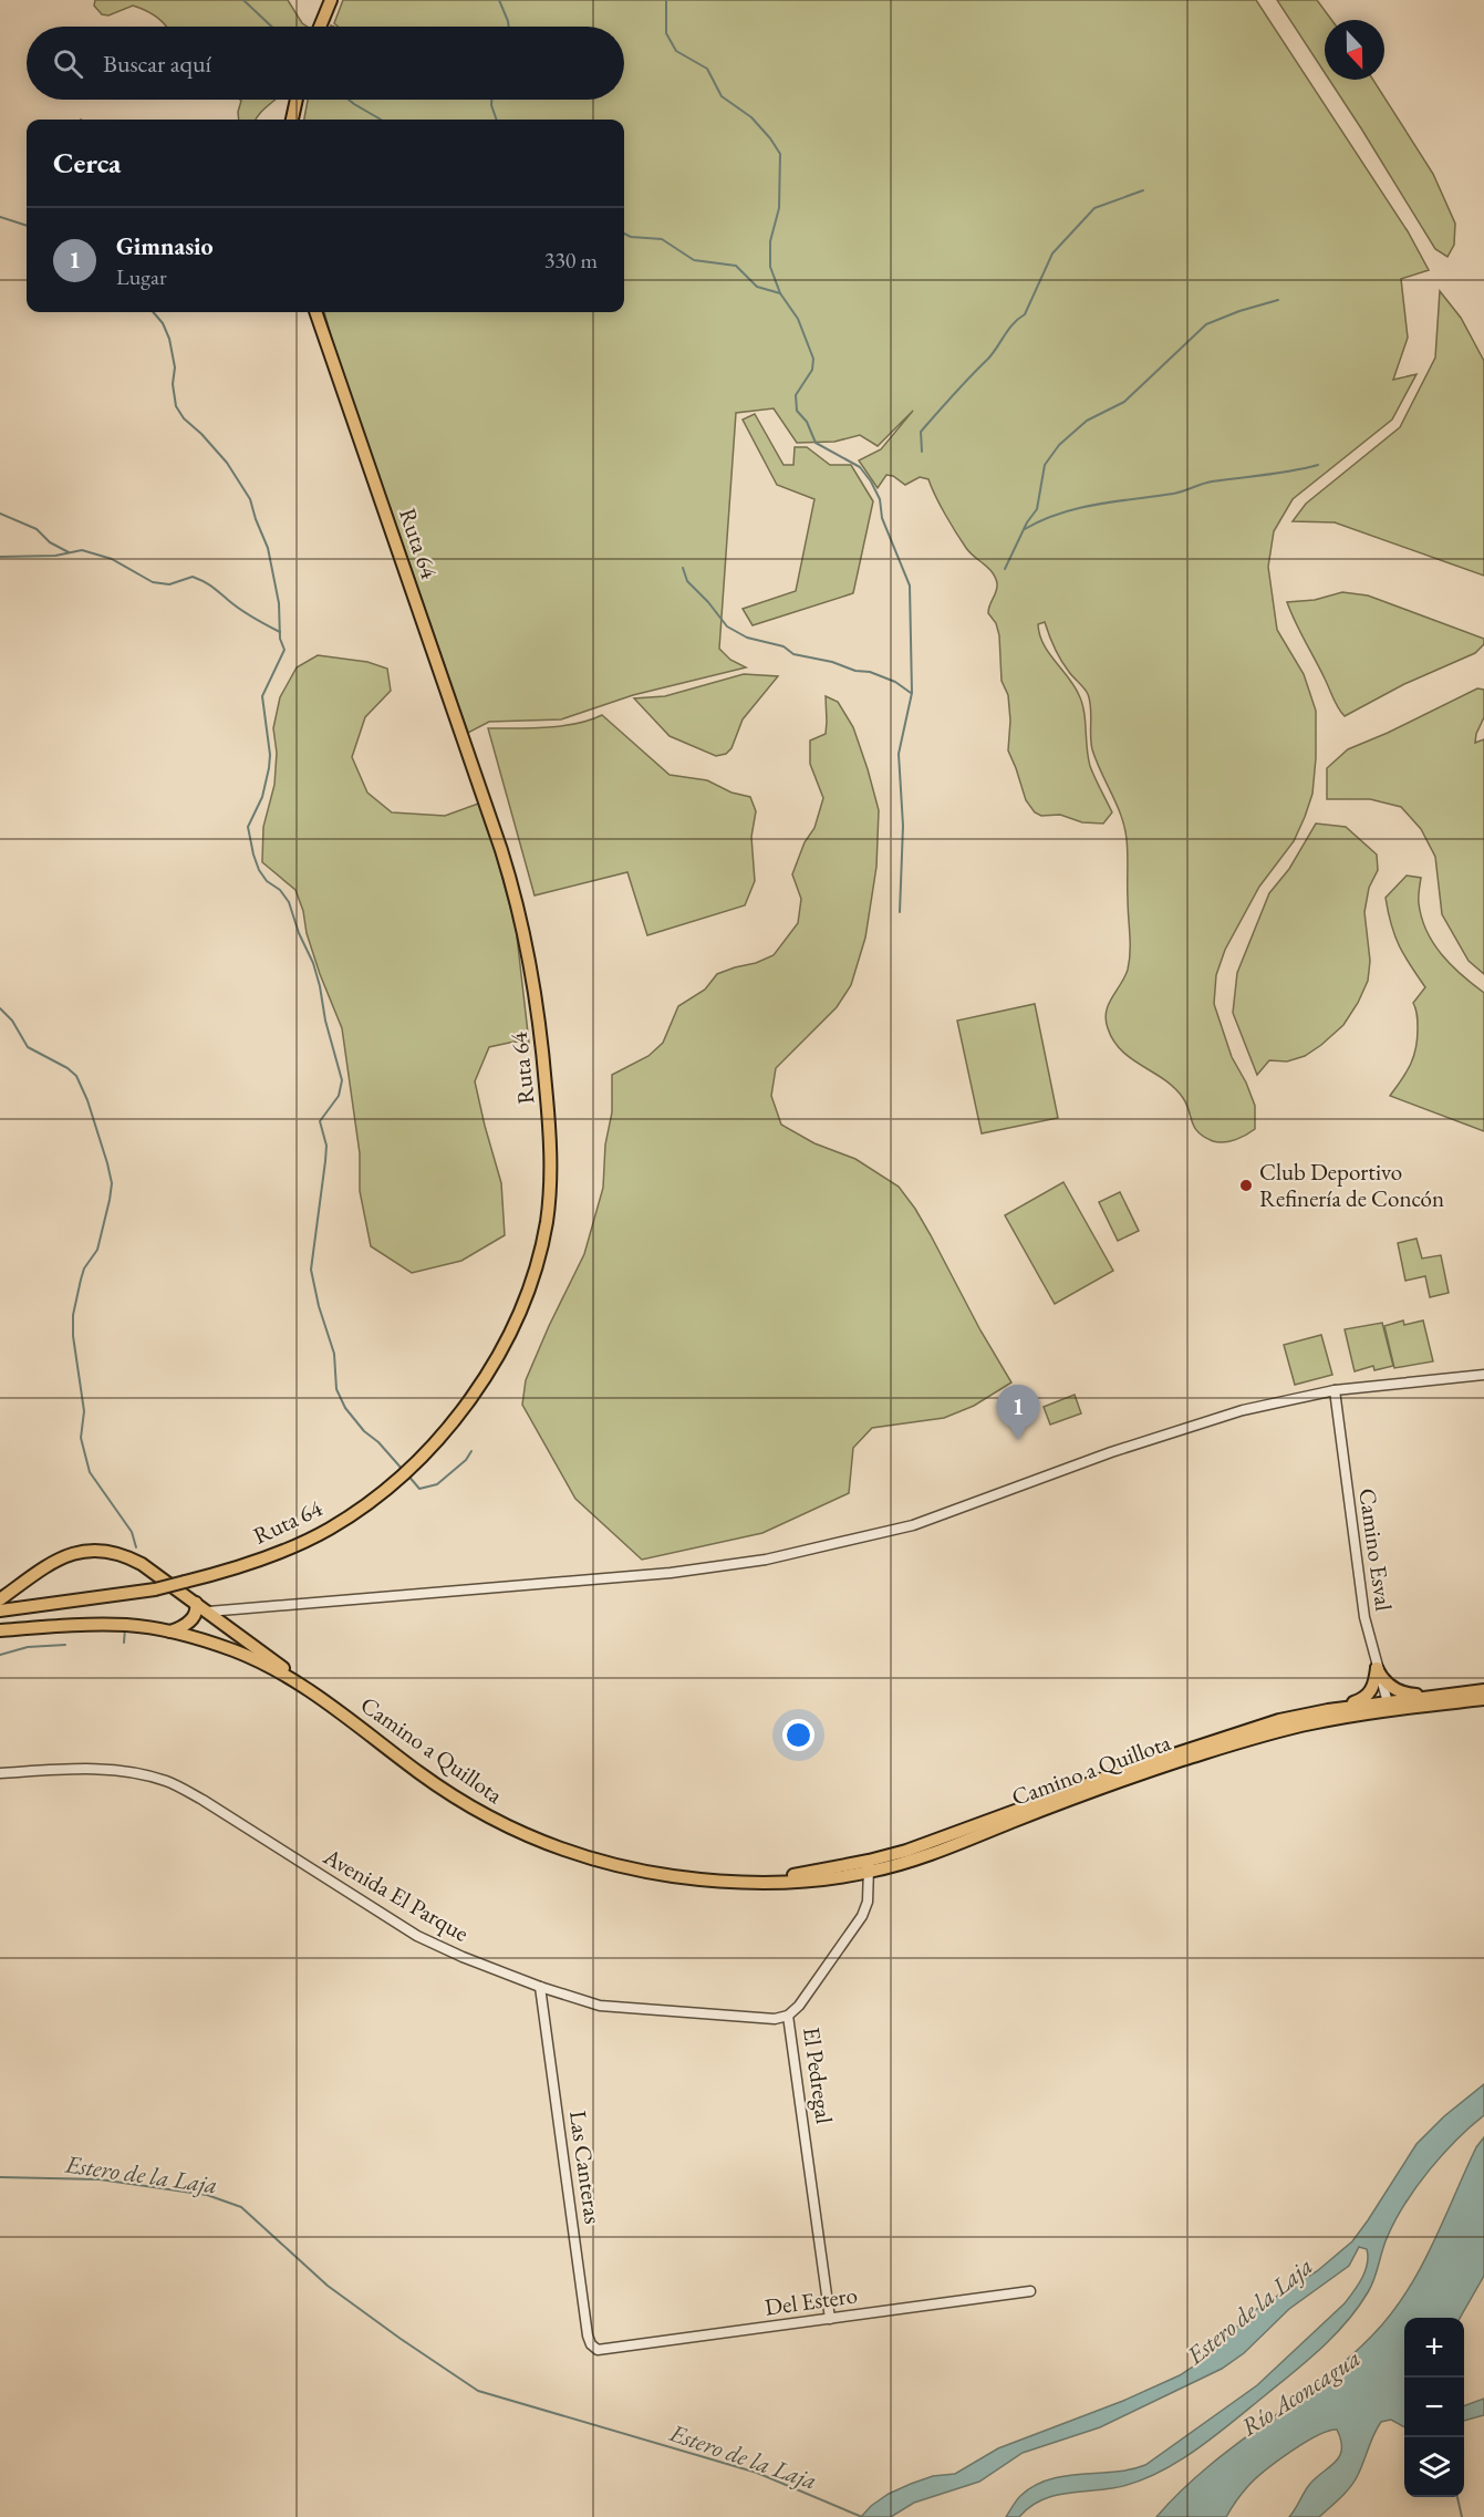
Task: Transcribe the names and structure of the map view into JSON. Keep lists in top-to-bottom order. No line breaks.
{"streets":{"main road":["Ruta 64","Camino a Quillota"],"street":["Camino Esval","Avenida El Parque","El Pedregal","Las Canteras","Del Estero"]},"crossings":[["Camino Esval","Camino a Quillota"],["Camino a Quillota","El Pedregal"],["Avenida El Parque","El Pedregal"],["Avenida El Parque","Las Canteras"],["El Pedregal","Del Estero"],["Las Canteras","Del Estero"]],"water":["Estero de la Laja","Río Aconcagua"],"places":["Club Deportivo Refinería de Concón"],"north":"bottom","page":{"search":"Buscar aquí","heading":"Cerca","list":[{"mark":"1","name":"Gimnasio","note":"Lugar","value":"330 m"}],"pins":"1","map_buttons":["+","−"]}}
